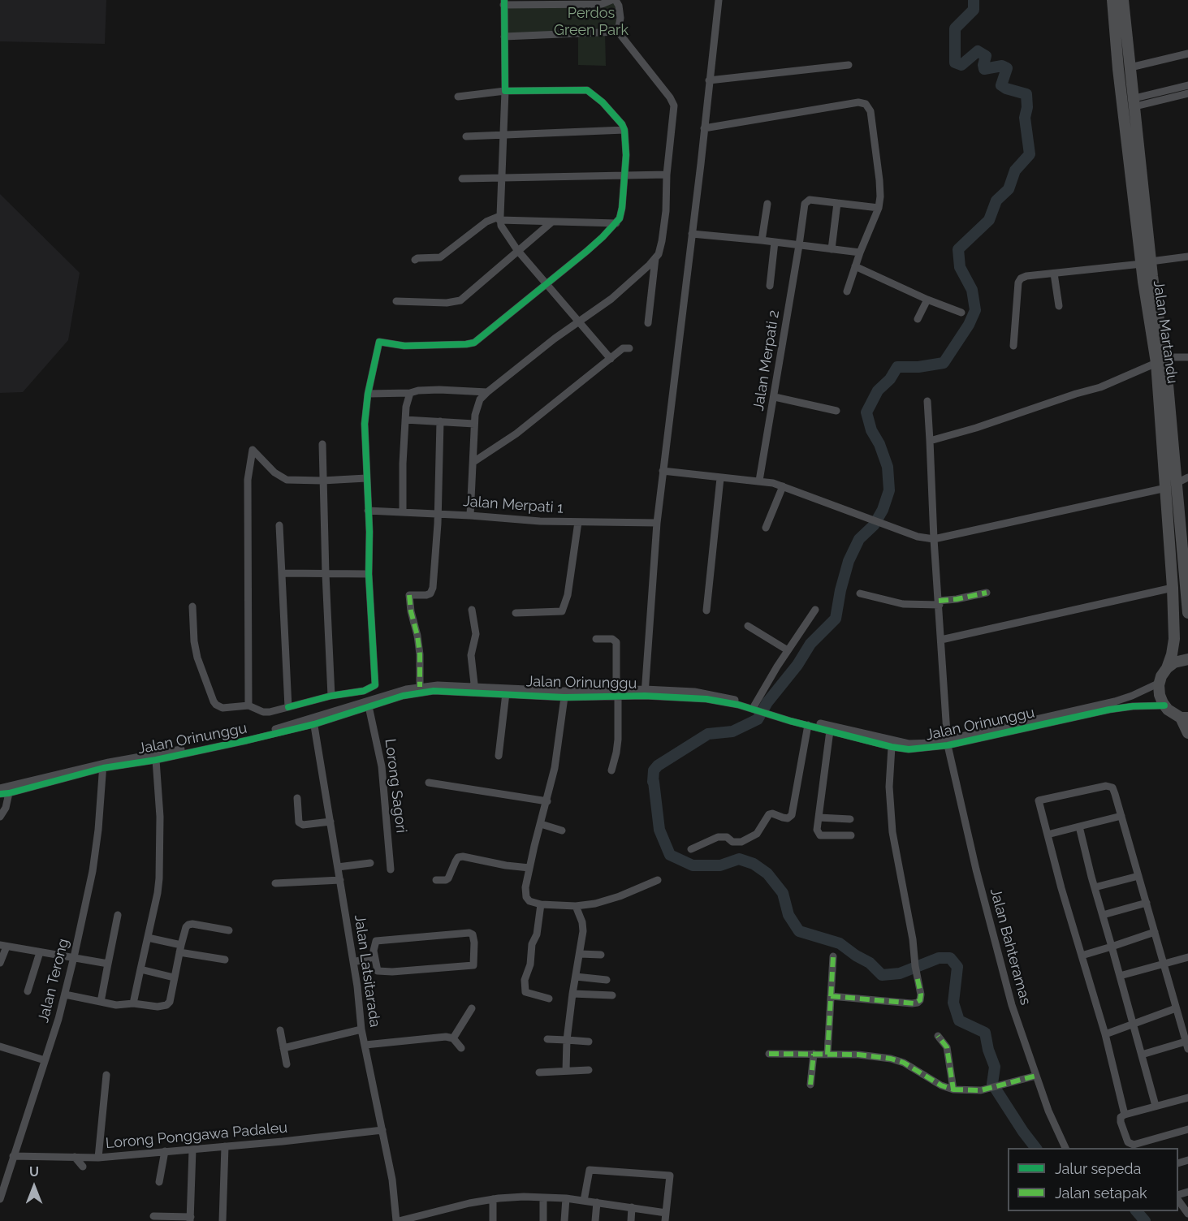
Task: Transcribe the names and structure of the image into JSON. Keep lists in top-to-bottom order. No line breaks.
{"streets":{"highway":["Jalan Martandu"],"street":["Jalan Merpati 2","Jalan Merpati 1","Jalan Orinunggu","Lorong Sagori","Jalan Bahteramas","Jalan Latsitarada","Jalan Terong","Lorong Ponggawa Padaleu"]},"crossings":[["Jalan Martandu","Jalan Orinunggu"],["Jalan Orinunggu","Lorong Sagori"],["Jalan Orinunggu","Jalan Bahteramas"],["Jalan Orinunggu","Jalan Latsitarada"],["Jalan Orinunggu","Jalan Terong"],["Jalan Latsitarada","Lorong Ponggawa Padaleu"],["Jalan Terong","Lorong Ponggawa Padaleu"]],"parks":["Perdos Green Park"],"legend":["Jalur sepeda","Jalan setapak"],"north":"top"}
